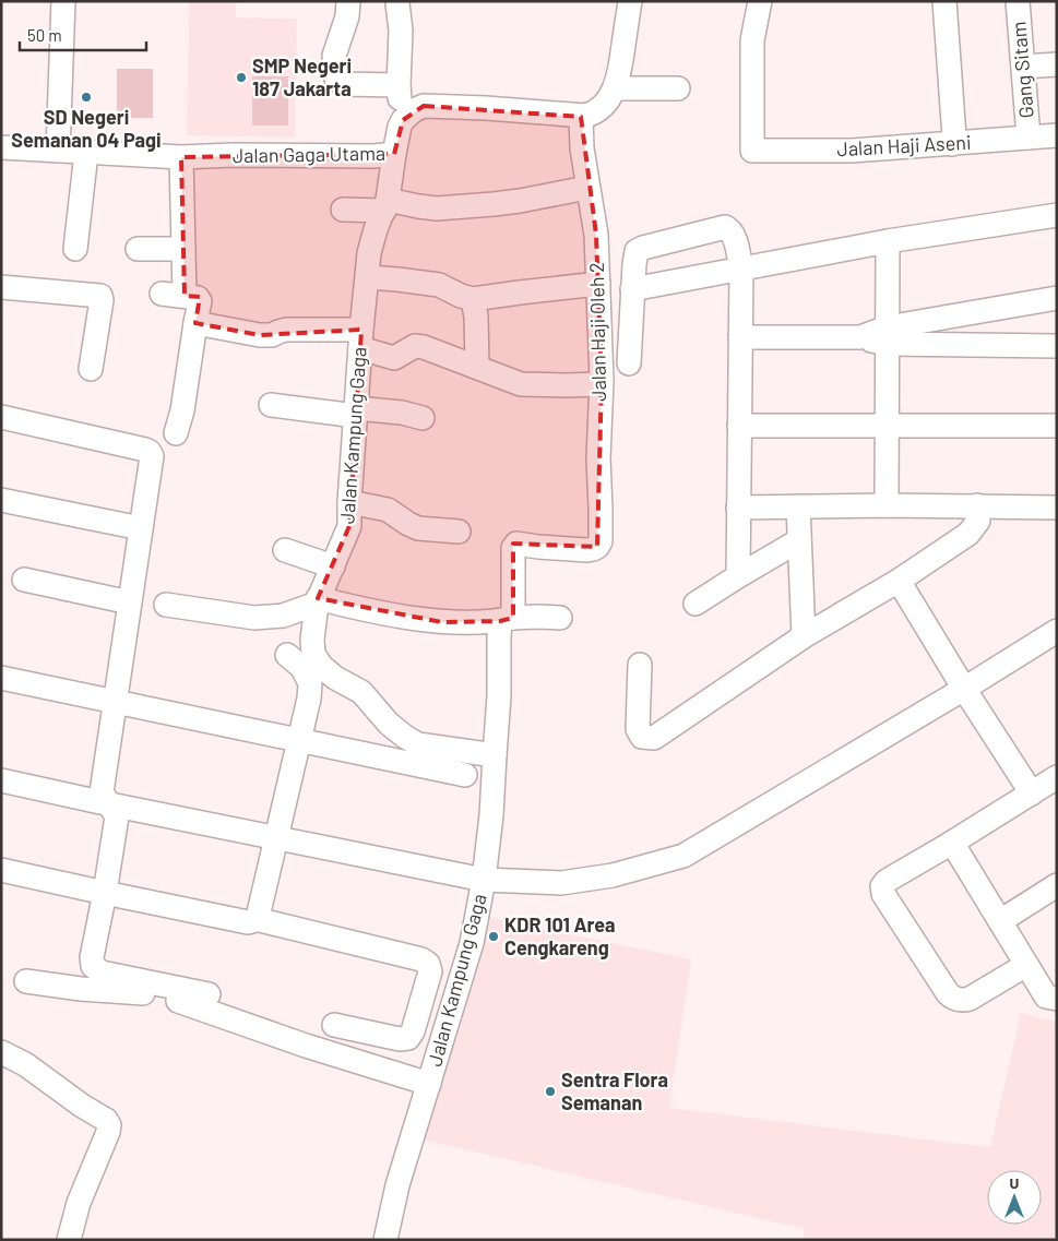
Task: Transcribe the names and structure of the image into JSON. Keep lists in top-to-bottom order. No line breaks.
{"streets":{"street":["Gang Sitam","Jalan Haji Aseni","Jalan Gaga Utama","Jalan Haji Oleh 2","Jalan Kampung Gaga"]},"crossings":[["Gang Sitam","Jalan Haji Aseni"],["Jalan Gaga Utama","Jalan Haji Oleh 2"],["Jalan Gaga Utama","Jalan Kampung Gaga"]],"places":["SMP Negeri 187 Jakarta","SD Negeri Semanan 04 Pagi","KDR 101 Area Cengkareng","Sentra Flora Semanan"],"scale_bar":"50 m","north":"top"}
